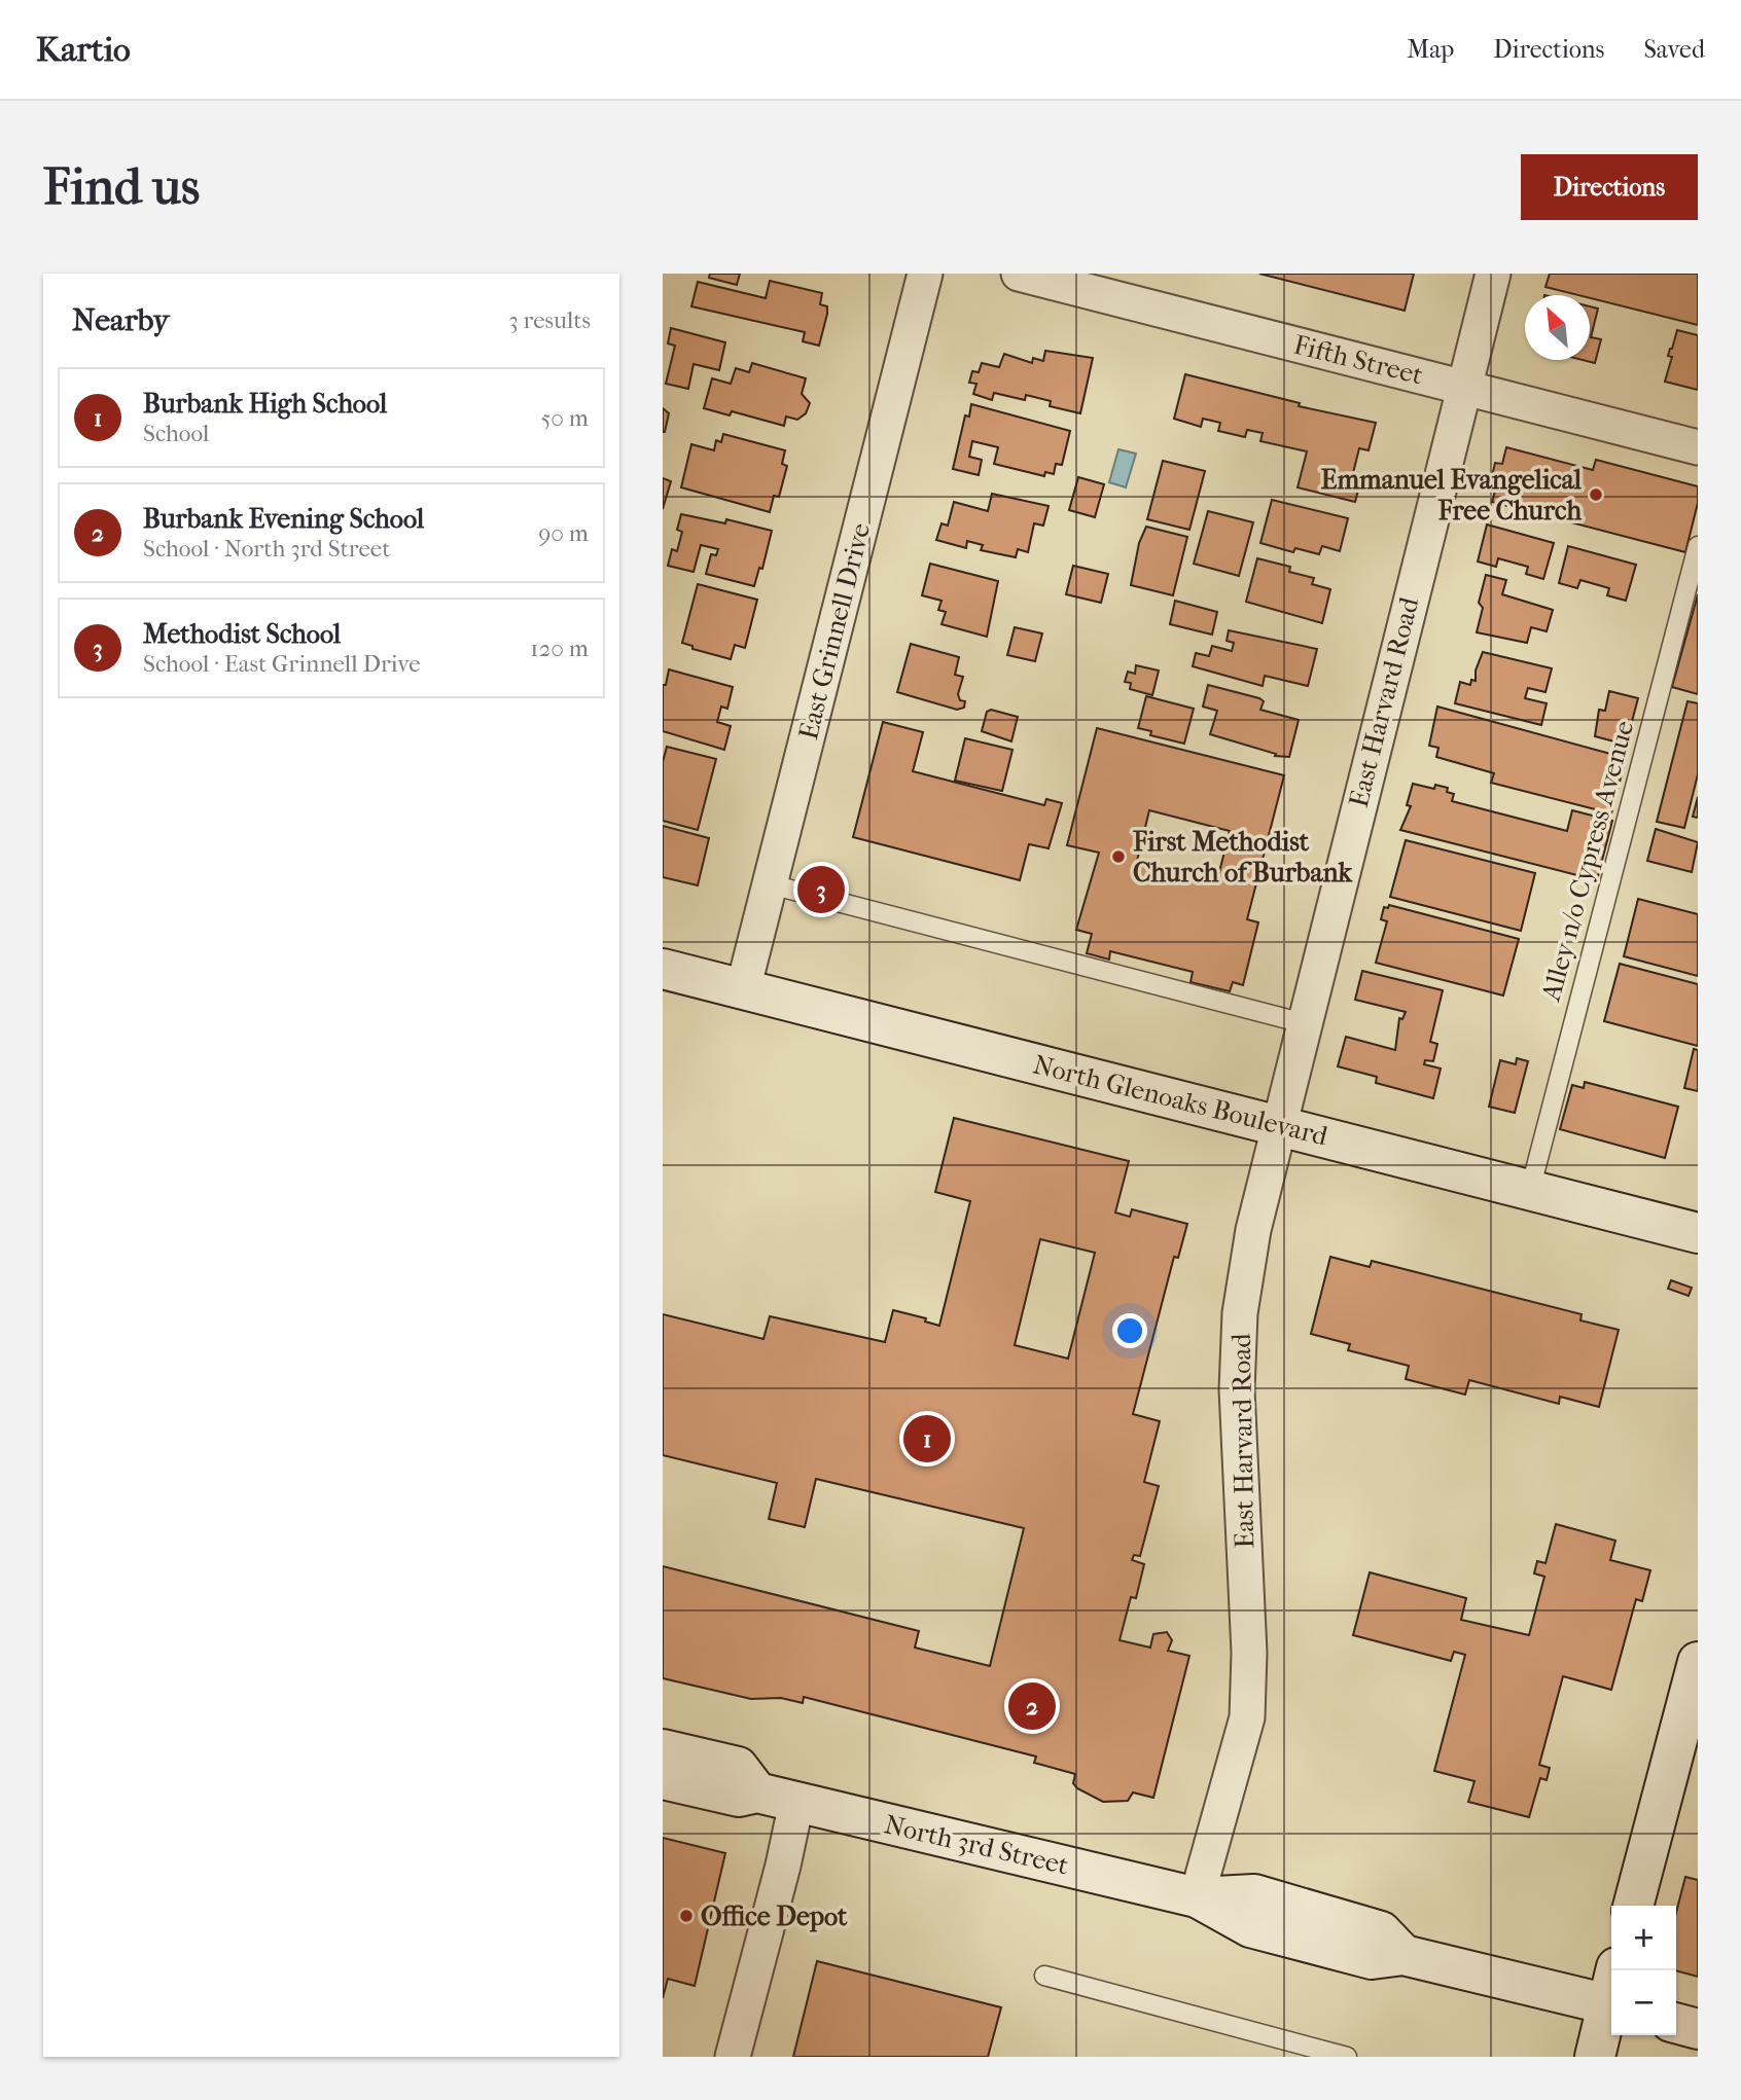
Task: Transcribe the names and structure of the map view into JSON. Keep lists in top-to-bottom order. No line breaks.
{"streets":{"main road":["North Glenoaks Boulevard","North 3rd Street"],"street":["Fifth Street","East Grinnell Drive","East Harvard Road"],"lane":["Alley n/o Cypress Avenue"]},"crossings":[["Fifth Street","East Harvard Road"],["East Grinnell Drive","North Glenoaks Boulevard"],["East Harvard Road","North Glenoaks Boulevard"],["East Harvard Road","North 3rd Street"],["Alley n/o Cypress Avenue","North Glenoaks Boulevard"]],"places":["Emmanuel Evangelical Free Church","First Methodist Church of Burbank","Office Depot"],"north":"top left","page":{"header":"Kartio","nav":["Map","Directions","Saved"],"buttons":"Directions","title":"Find us","heading":["Nearby","3 results"],"list":[{"mark":"1","name":"Burbank High School","note":"School","value":"50 m"},{"mark":"2","name":"Burbank Evening School","note":"School · North 3rd Street","value":"90 m"},{"mark":"3","name":"Methodist School","note":"School · East Grinnell Drive","value":"120 m"}],"pins":["3","1","2"],"map_buttons":["+","−"]}}
